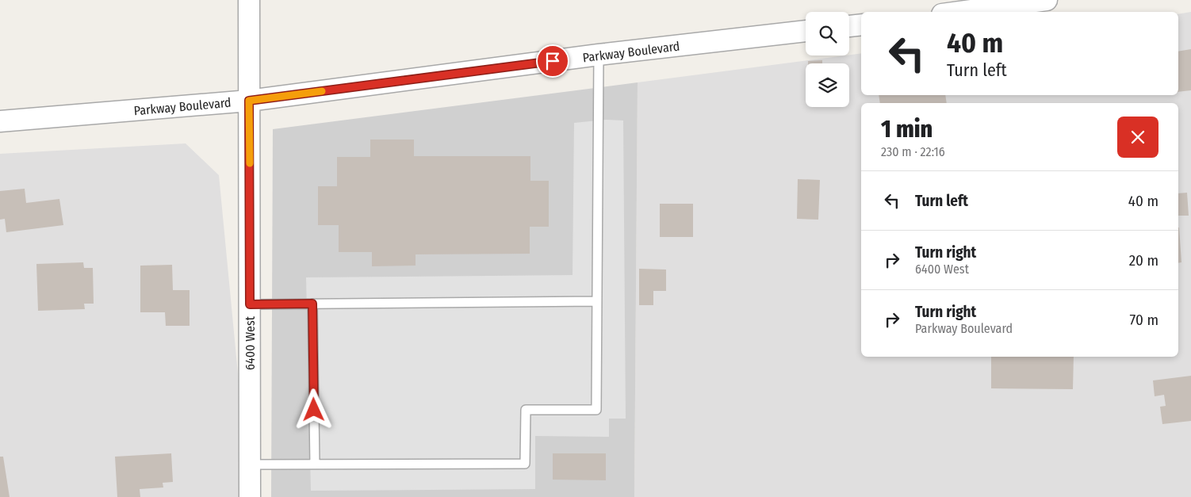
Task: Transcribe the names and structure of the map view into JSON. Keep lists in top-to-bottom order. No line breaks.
{"streets":{"street":["Parkway Boulevard","6400 West"]},"crossings":[["Parkway Boulevard","6400 West"]],"page":{"turn":["40 m","Turn left"],"heading":["1 min","230 m · 22:16"],"list":[{"name":"Turn left","value":"40 m"},{"name":"Turn right","note":"6400 West","value":"20 m"},{"name":"Turn right","note":"Parkway Boulevard","value":"70 m"}]}}
